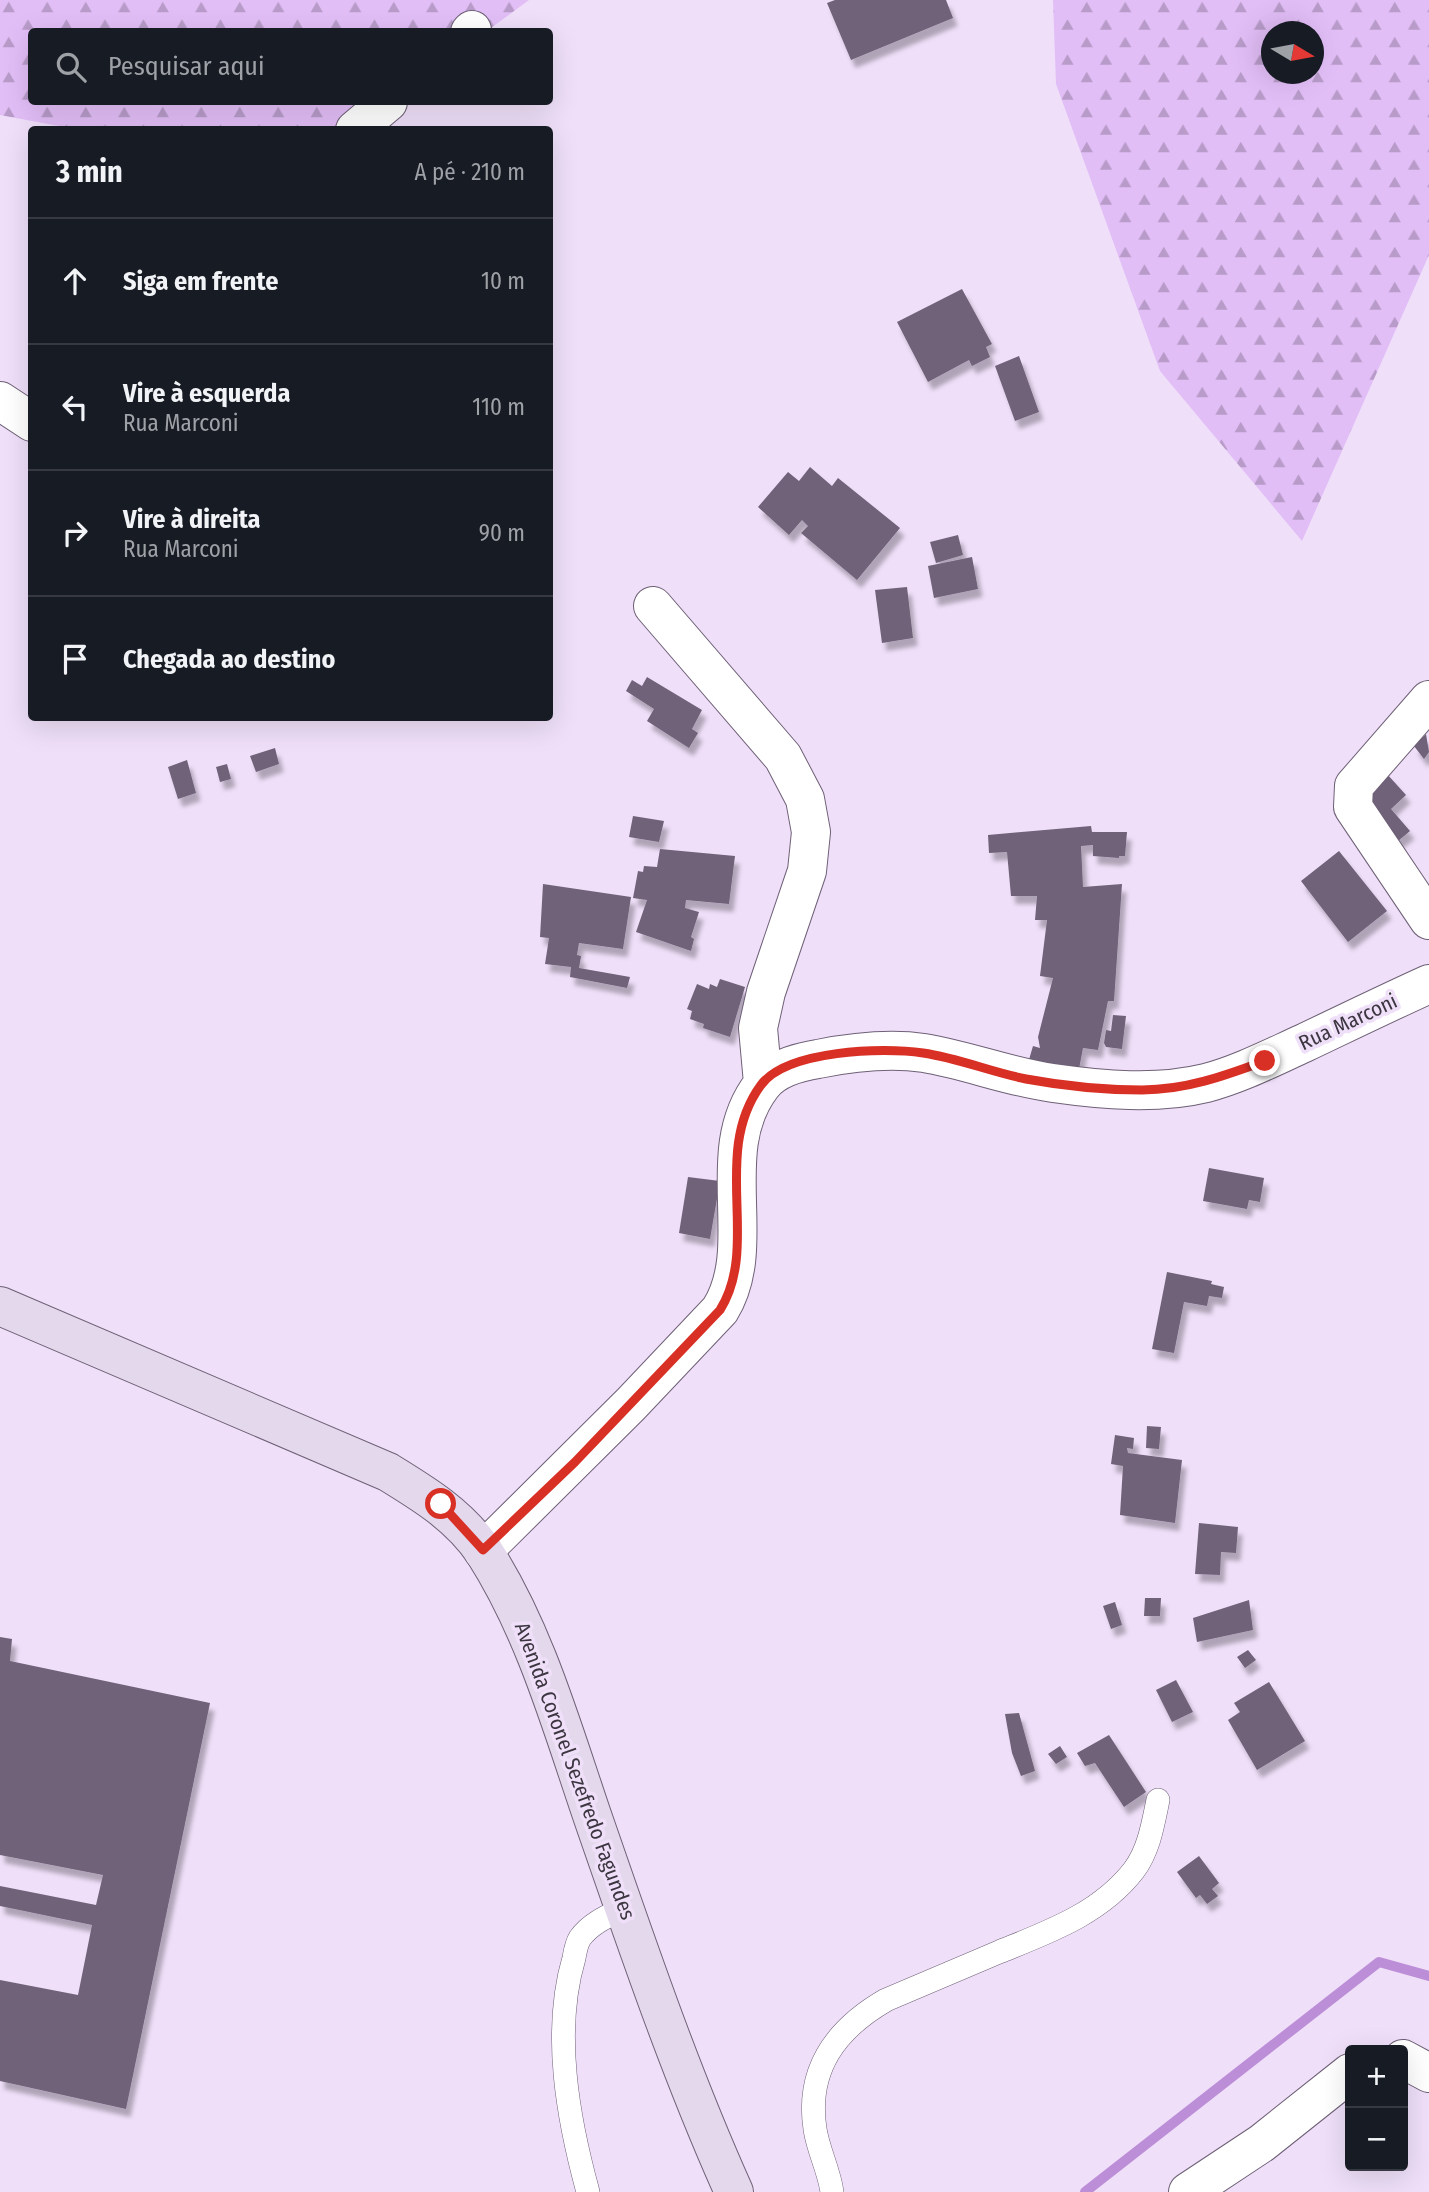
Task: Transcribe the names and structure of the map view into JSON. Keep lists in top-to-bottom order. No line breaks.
{"streets":{"main road":["Avenida Coronel Sezefredo Fagundes"],"street":["Rua Marconi"]},"north":"right","page":{"search":"Pesquisar aqui","heading":["3 min","A pé · 210 m"],"list":[["Siga em frente","10 m"],["Vire à esquerda","Rua Marconi","110 m"],["Vire à direita","Rua Marconi","90 m"],"Chegada ao destino"],"map_buttons":["+","−"]}}
